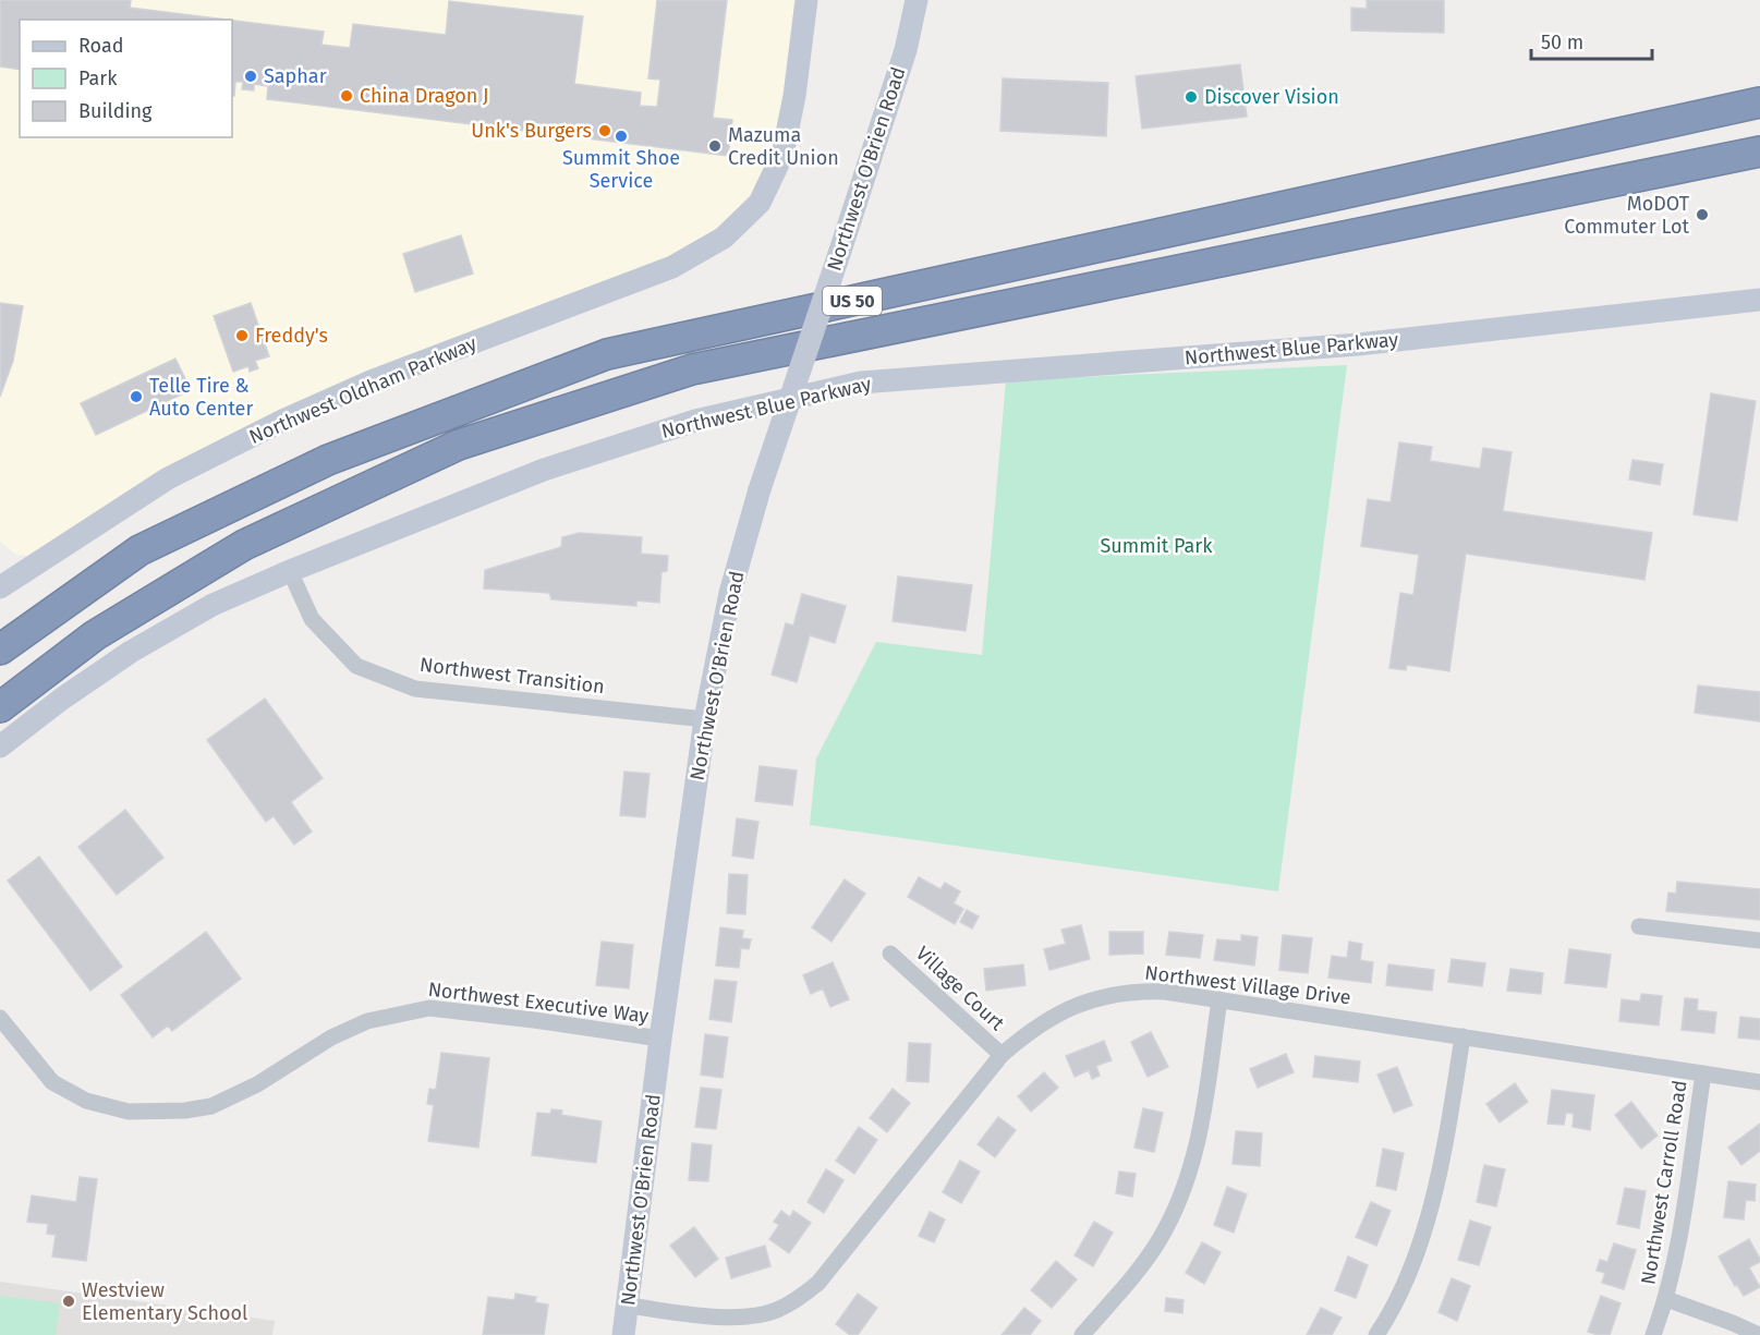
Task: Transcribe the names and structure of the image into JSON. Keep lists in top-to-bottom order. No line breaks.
{"streets":{"highway":["US 50"],"street":["Northwest O'Brien Road","Northwest Blue Parkway","Northwest Oldham Parkway","Northwest Transition","Northwest Village Drive","Village Court","Northwest Executive Way","Northwest Carroll Road"]},"crossings":[["Northwest O'Brien Road","Northwest Transition"],["Northwest O'Brien Road","Northwest Village Drive"],["Northwest O'Brien Road","Northwest Executive Way"],["Northwest Blue Parkway","Northwest Transition"],["Northwest Village Drive","Village Court"],["Northwest Village Drive","Northwest Carroll Road"]],"parks":["Summit Park"],"places":["Saphar","China Dragon J","Discover Vision","Unk's Burgers","Summit Shoe Service","Mazuma Credit Union","MoDOT Commuter Lot","Freddy's","Telle Tire & Auto Center","Westview Elementary School"],"legend":["Road","Park","Building"],"scale_bar":"50 m"}
